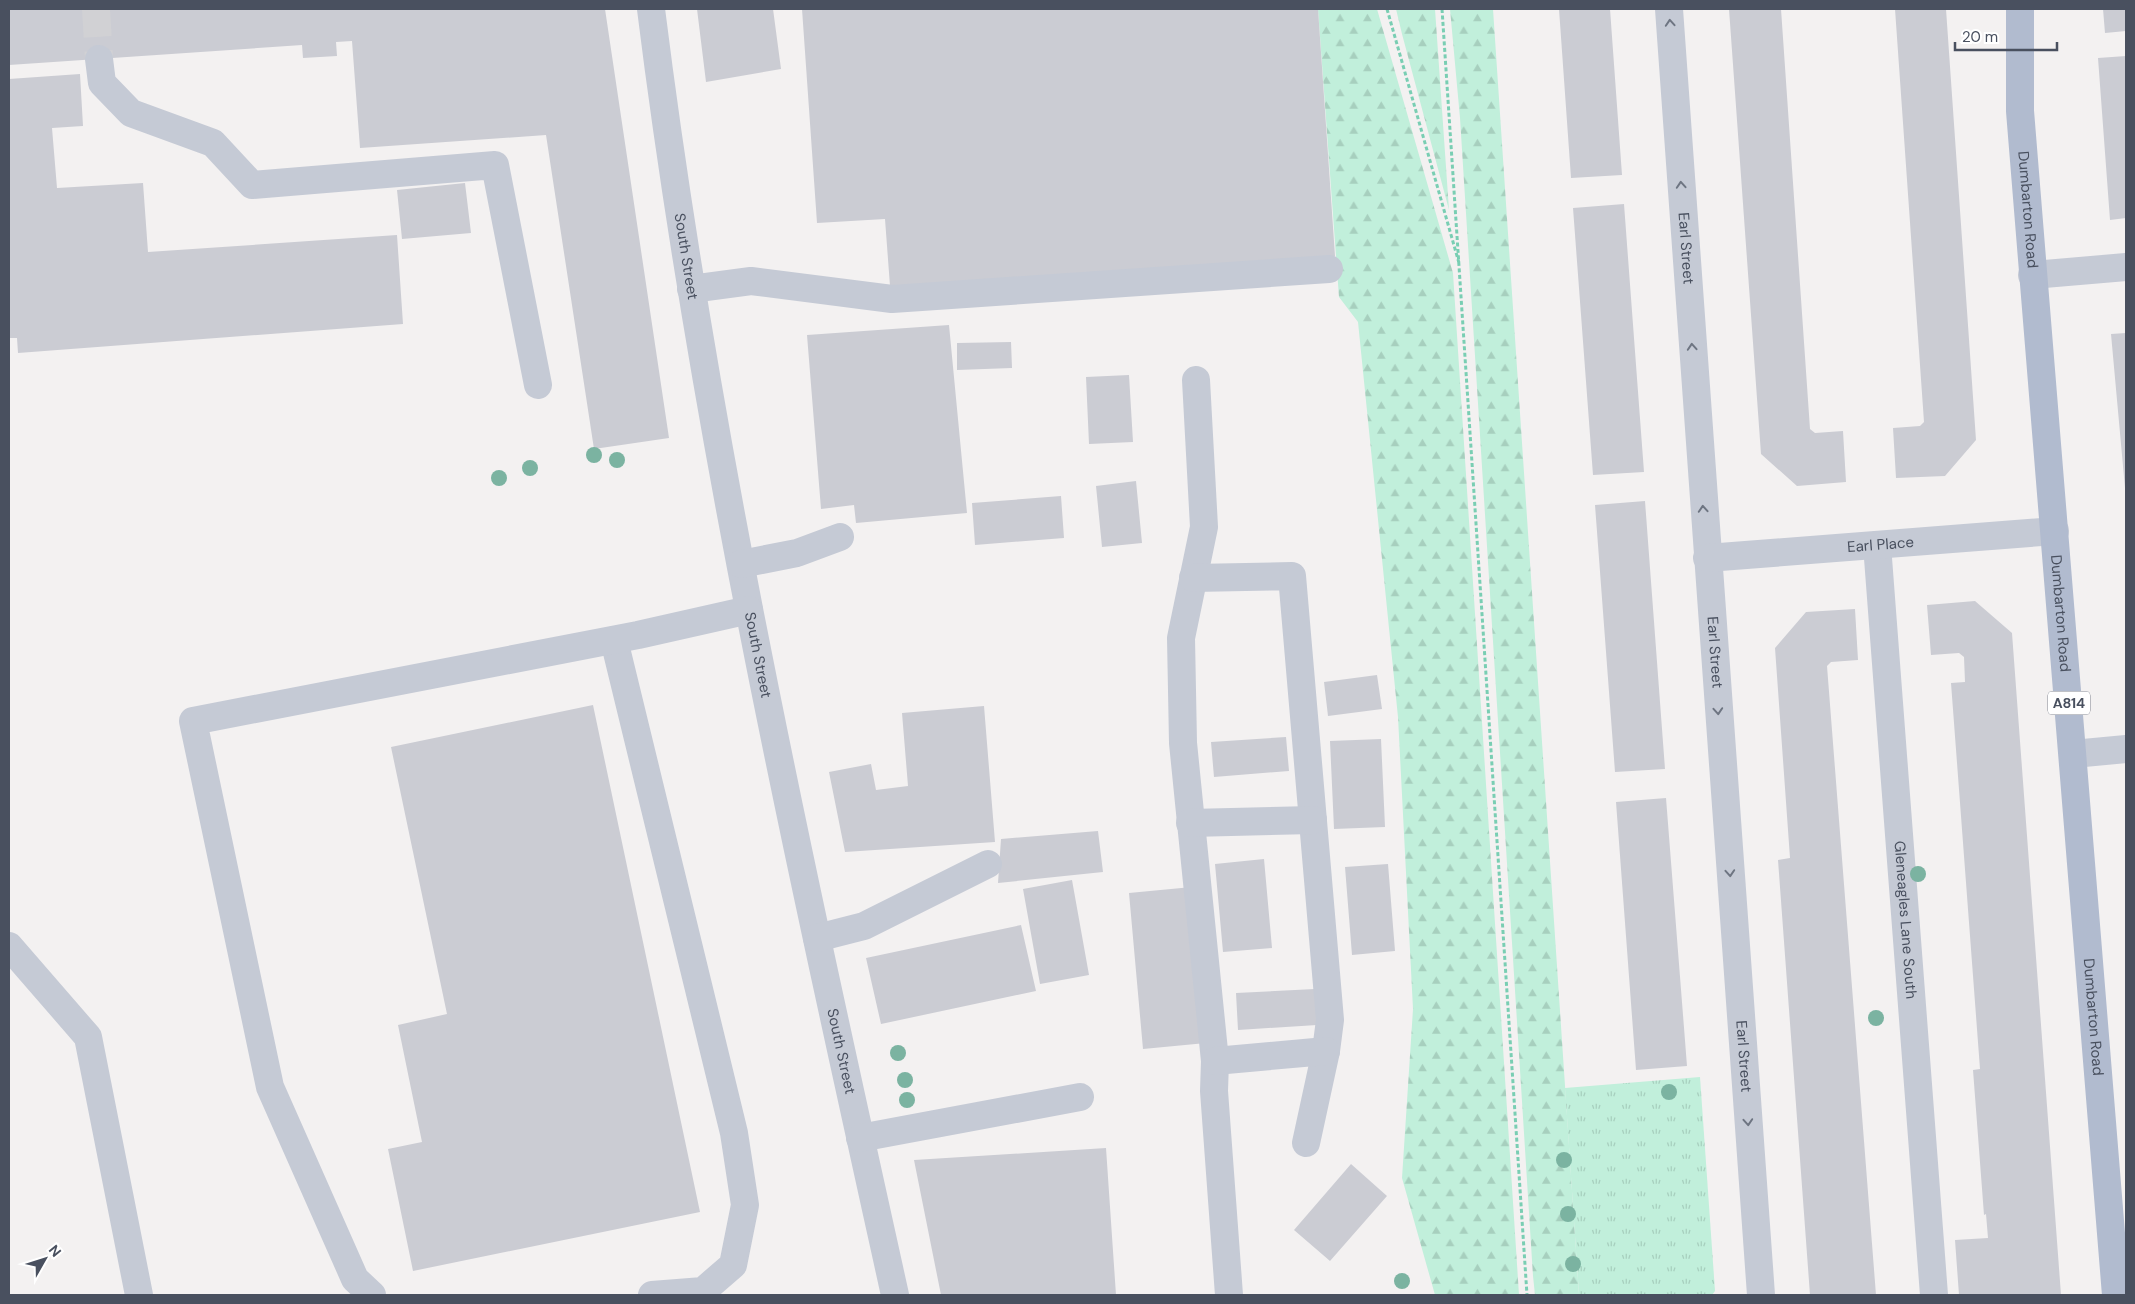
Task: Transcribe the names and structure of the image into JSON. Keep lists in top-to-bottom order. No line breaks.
{"streets":{"main road":["Dumbarton Road","A814"],"street":["Earl Street","South Street","Earl Place","Gleneagles Lane South"]},"crossings":[["Dumbarton Road","Earl Place"],["Earl Street","Earl Place"],["Earl Place","Gleneagles Lane South"]],"scale_bar":"20 m","north":"top right"}
